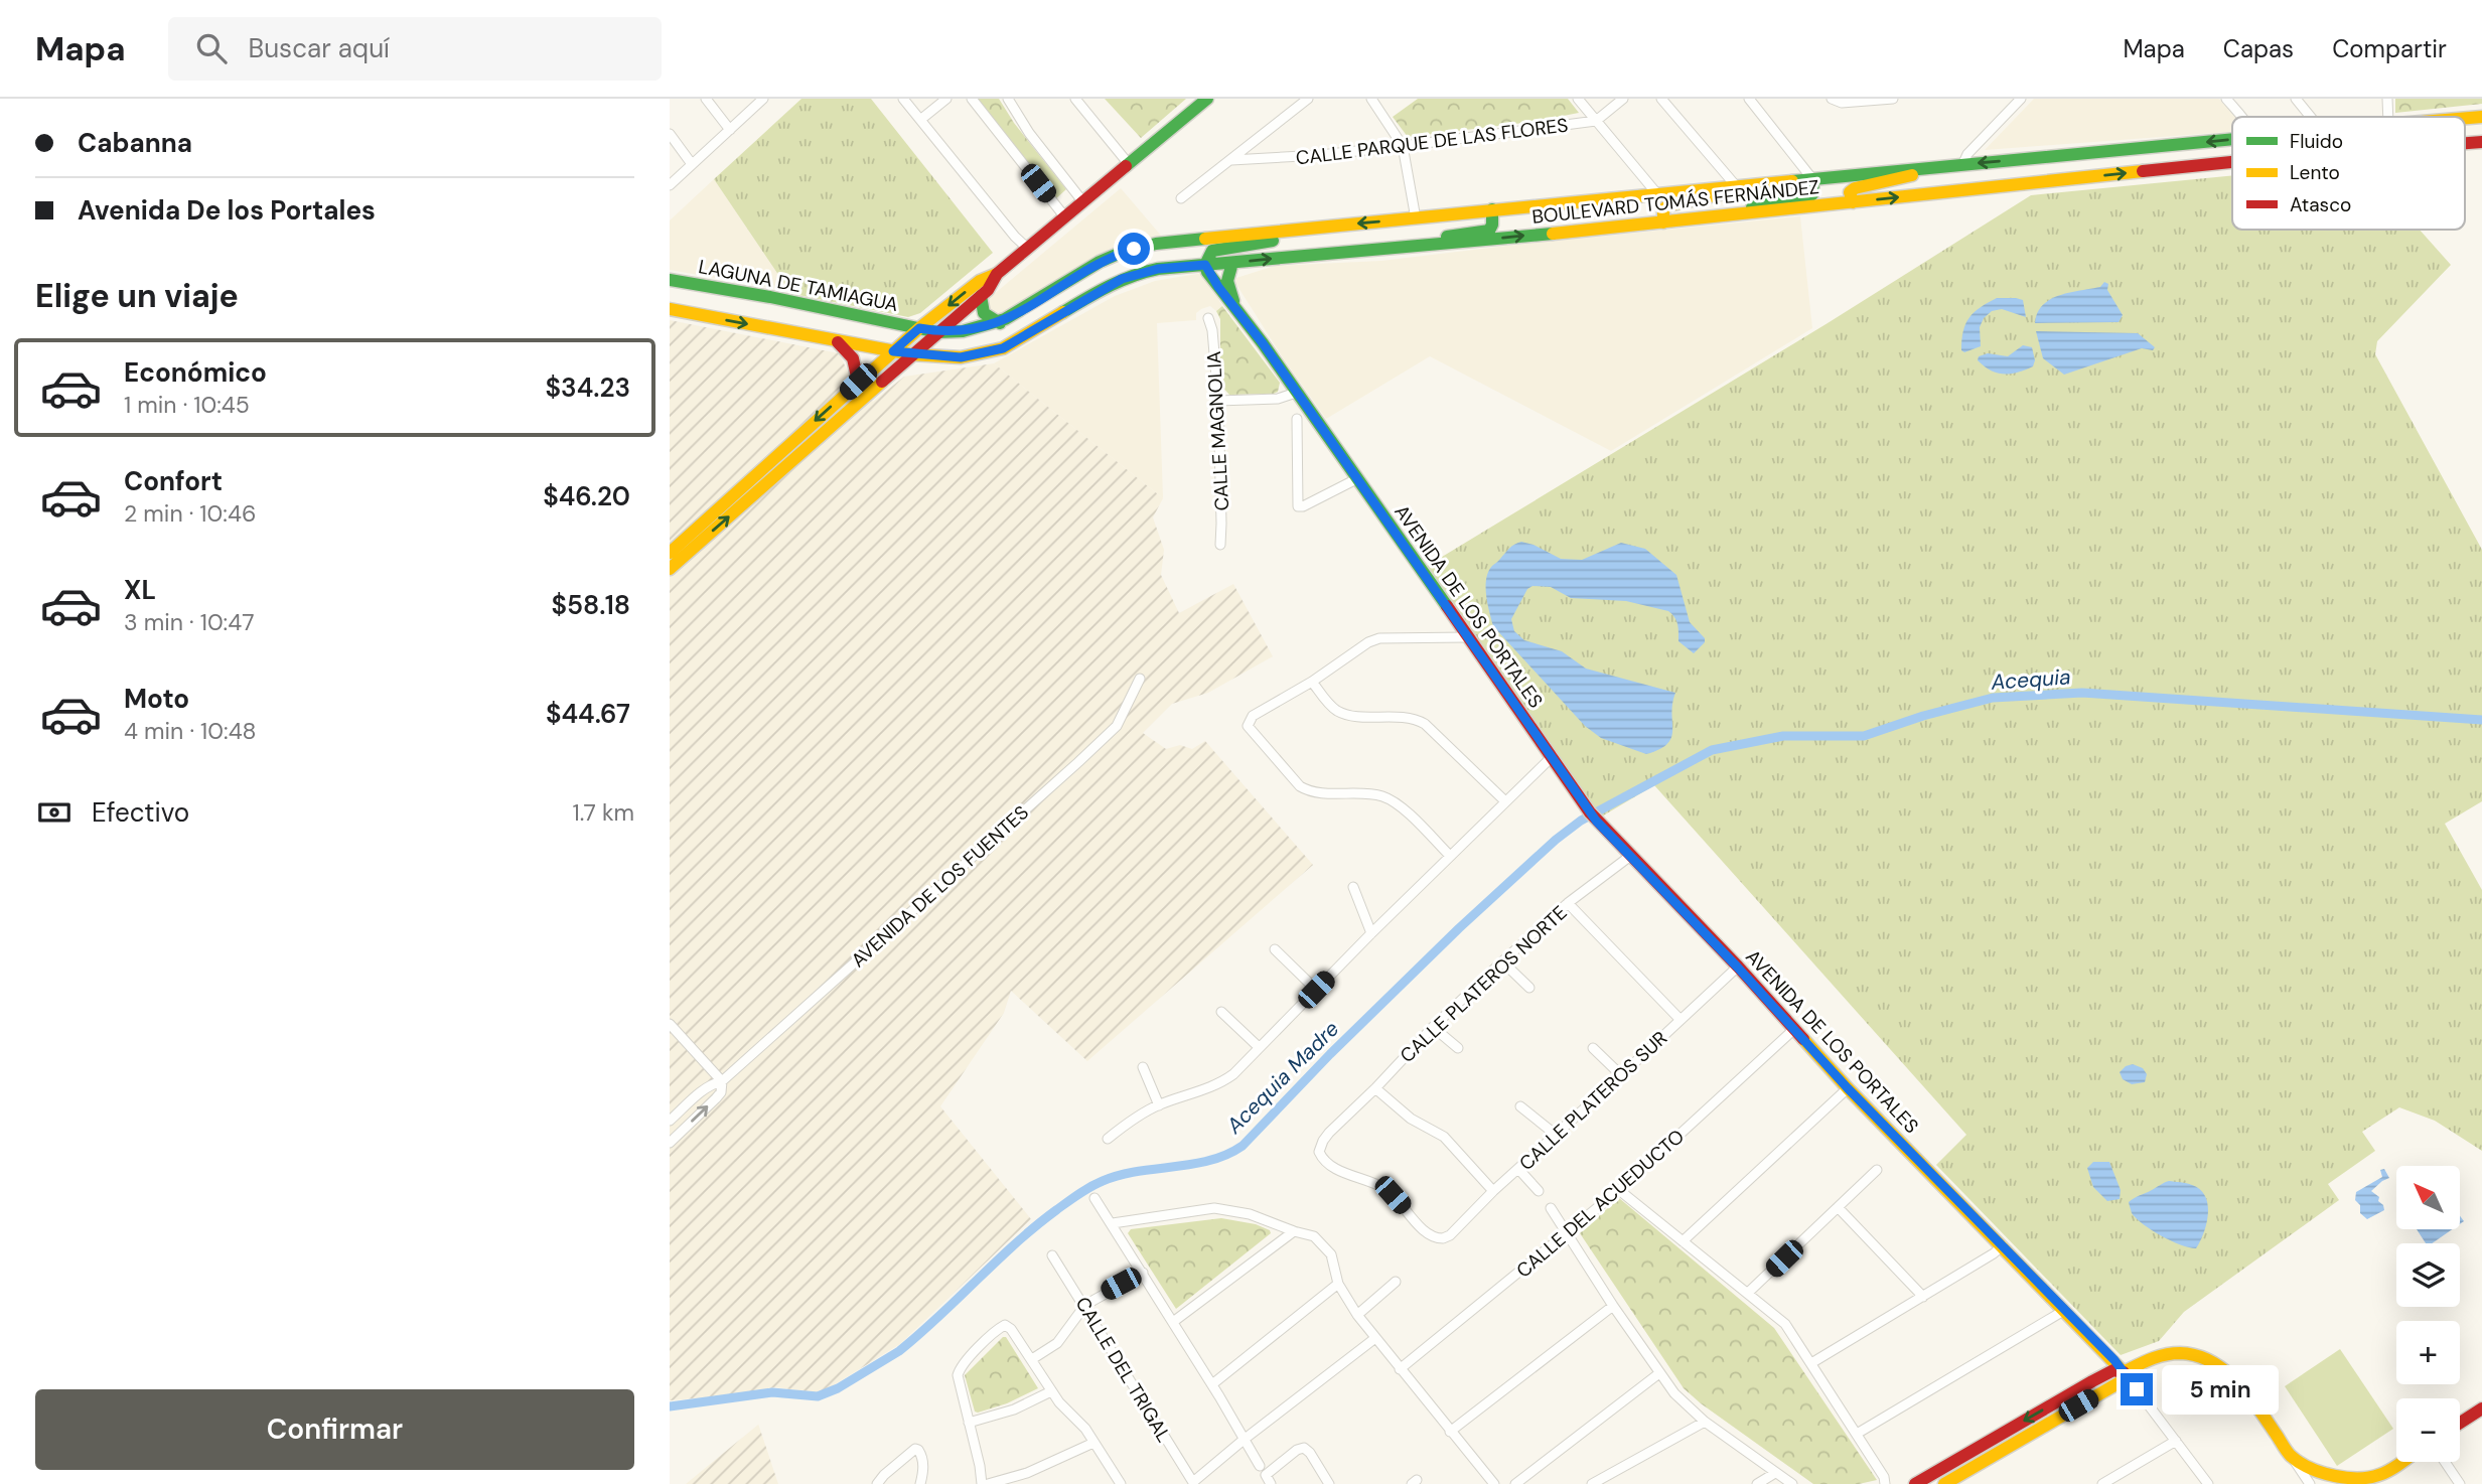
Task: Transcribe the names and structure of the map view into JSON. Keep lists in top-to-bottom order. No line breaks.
{"streets":{"main road":["BOULEVARD TOMÁS FERNÁNDEZ","LAGUNA DE TAMIAGUA","AVENIDA DE LOS PORTALES"],"street":["CALLE PARQUE DE LAS FLORES","CALLE MAGNOLIA","AVENIDA DE LOS FUENTES","CALLE PLATEROS NORTE","CALLE PLATEROS SUR","CALLE DEL ACUEDUCTO","CALLE DEL TRIGAL"]},"crossings":[["BOULEVARD TOMÁS FERNÁNDEZ","LAGUNA DE TAMIAGUA"],["BOULEVARD TOMÁS FERNÁNDEZ","AVENIDA DE LOS PORTALES"],["AVENIDA DE LOS PORTALES","CALLE PLATEROS NORTE"],["AVENIDA DE LOS PORTALES","CALLE PLATEROS SUR"],["AVENIDA DE LOS PORTALES","CALLE DEL ACUEDUCTO"],["CALLE PLATEROS NORTE","CALLE PLATEROS SUR"]],"water":["Acequia","Acequia Madre"],"legend":["Fluido","Lento","Atasco"],"north":"top left","page":{"header":"Mapa","search":"Buscar aquí","nav":["Mapa","Capas","Compartir"],"banner":["Cabanna","Avenida De los Portales"],"heading":"Elige un viaje","list":[{"name":"Económico","note":"1 min · 10:45","value":"$34.23"},{"name":"Confort","note":"2 min · 10:46","value":"$46.20"},{"name":"XL","note":"3 min · 10:47","value":"$58.18"},{"name":"Moto","note":"4 min · 10:48","value":"$44.67"}],"pay":["Efectivo","1.7 km"],"map_buttons":["+","−"],"bubble":"5 min","buttons":"Confirmar"}}
